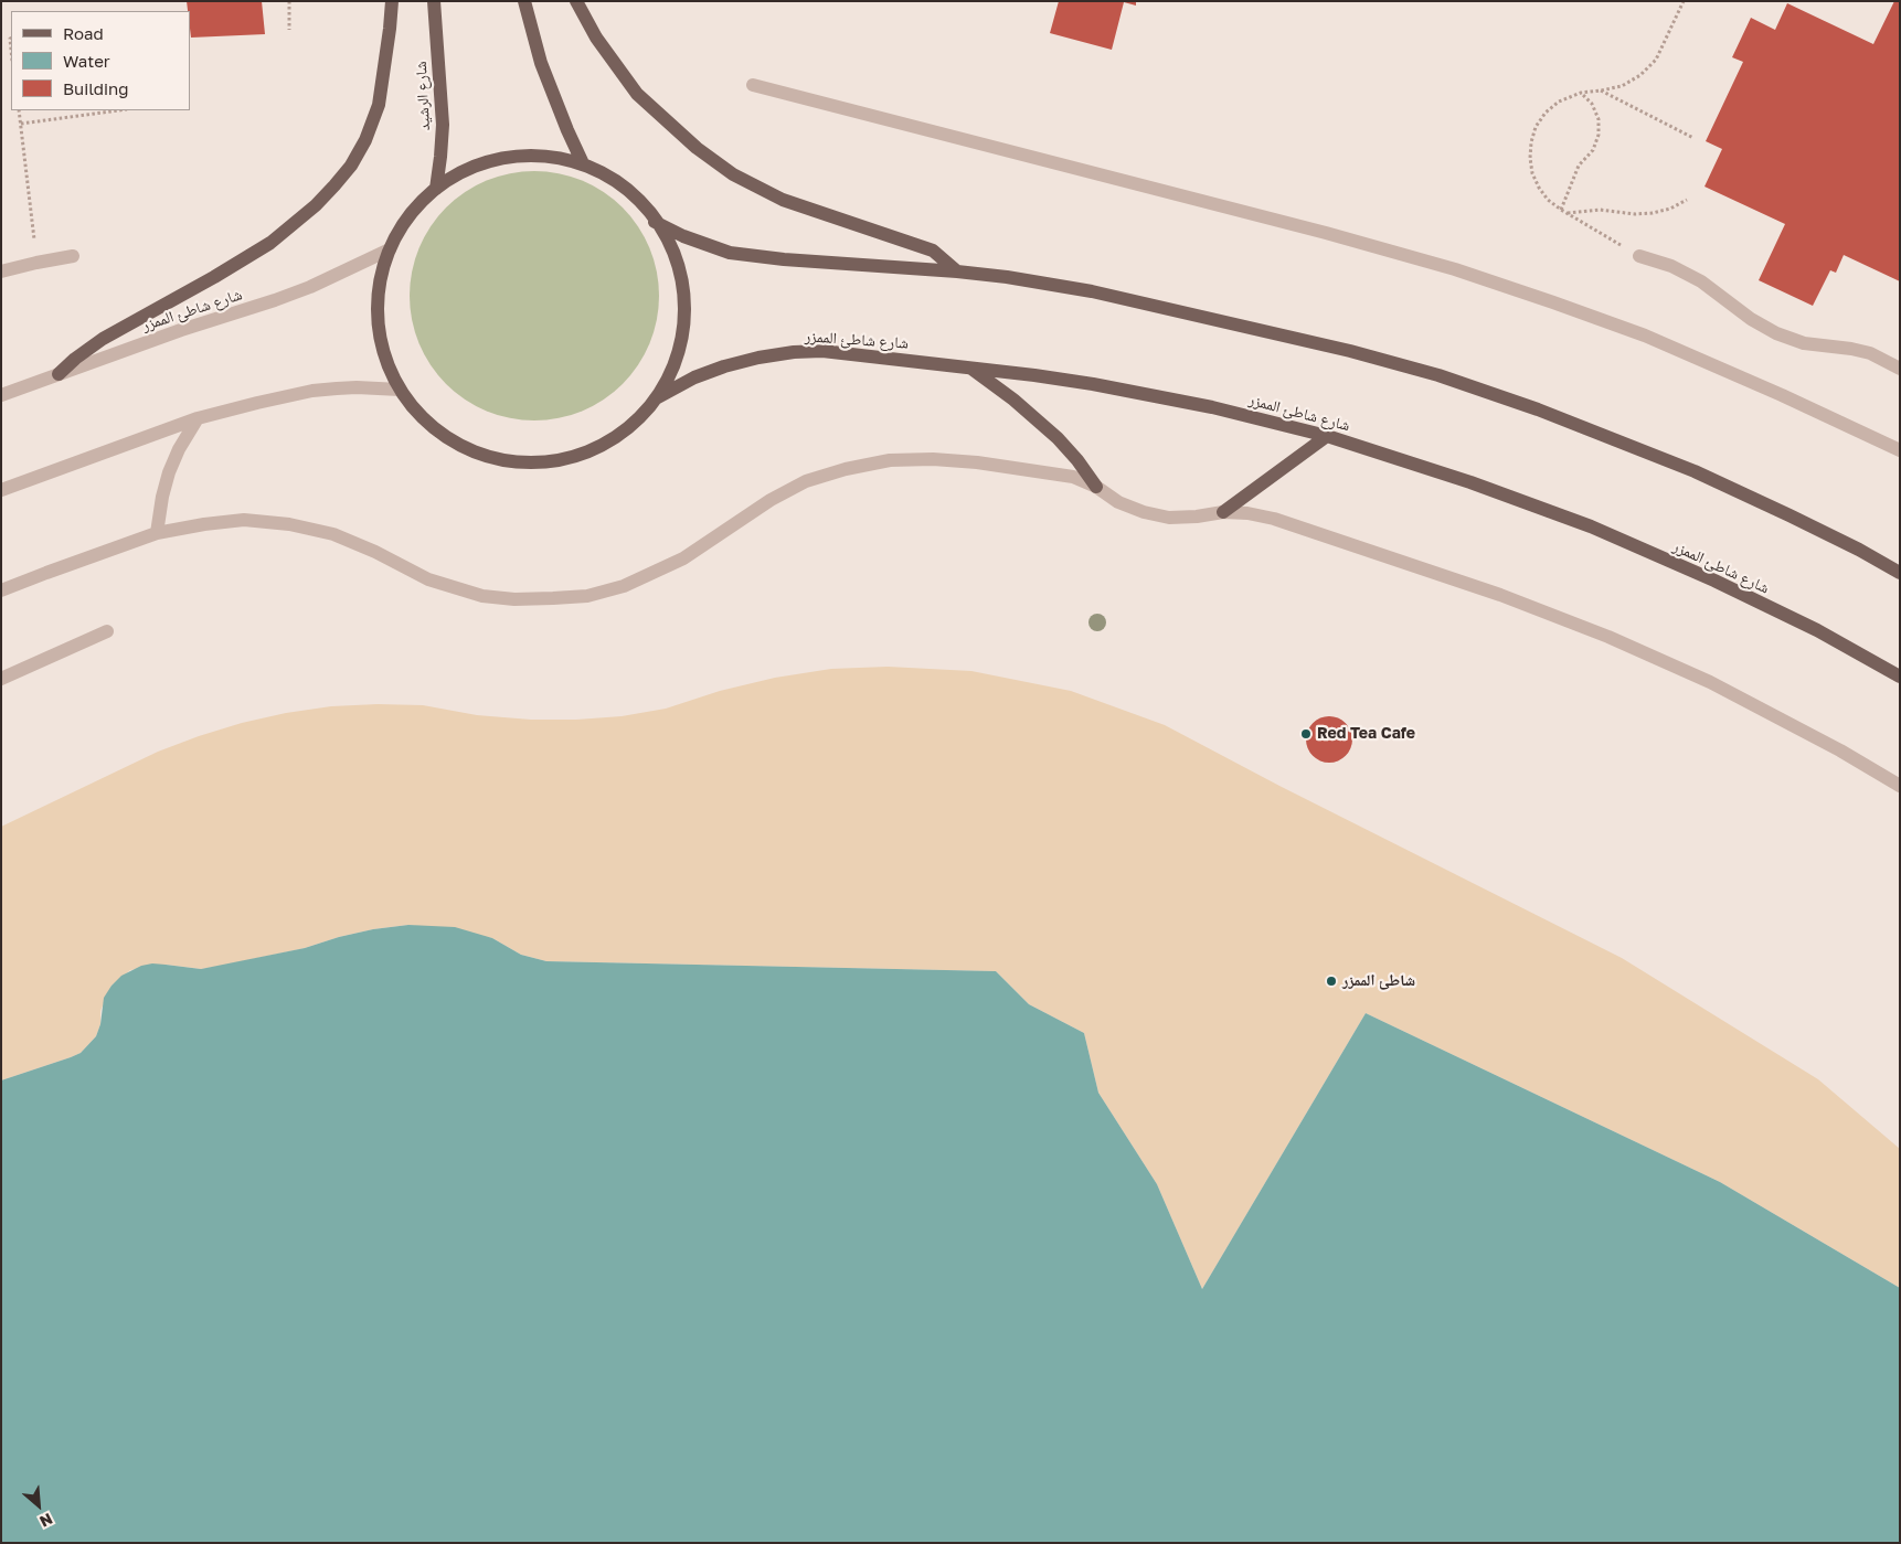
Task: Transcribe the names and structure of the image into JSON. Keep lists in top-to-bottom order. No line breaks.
{"streets":{"main road":["شارع الرشيد","شارع شاطئ الممزر"]},"places":["Red Tea Cafe","شاطئ الممزر"],"legend":["Road","Water","Building"],"north":"bottom right"}
